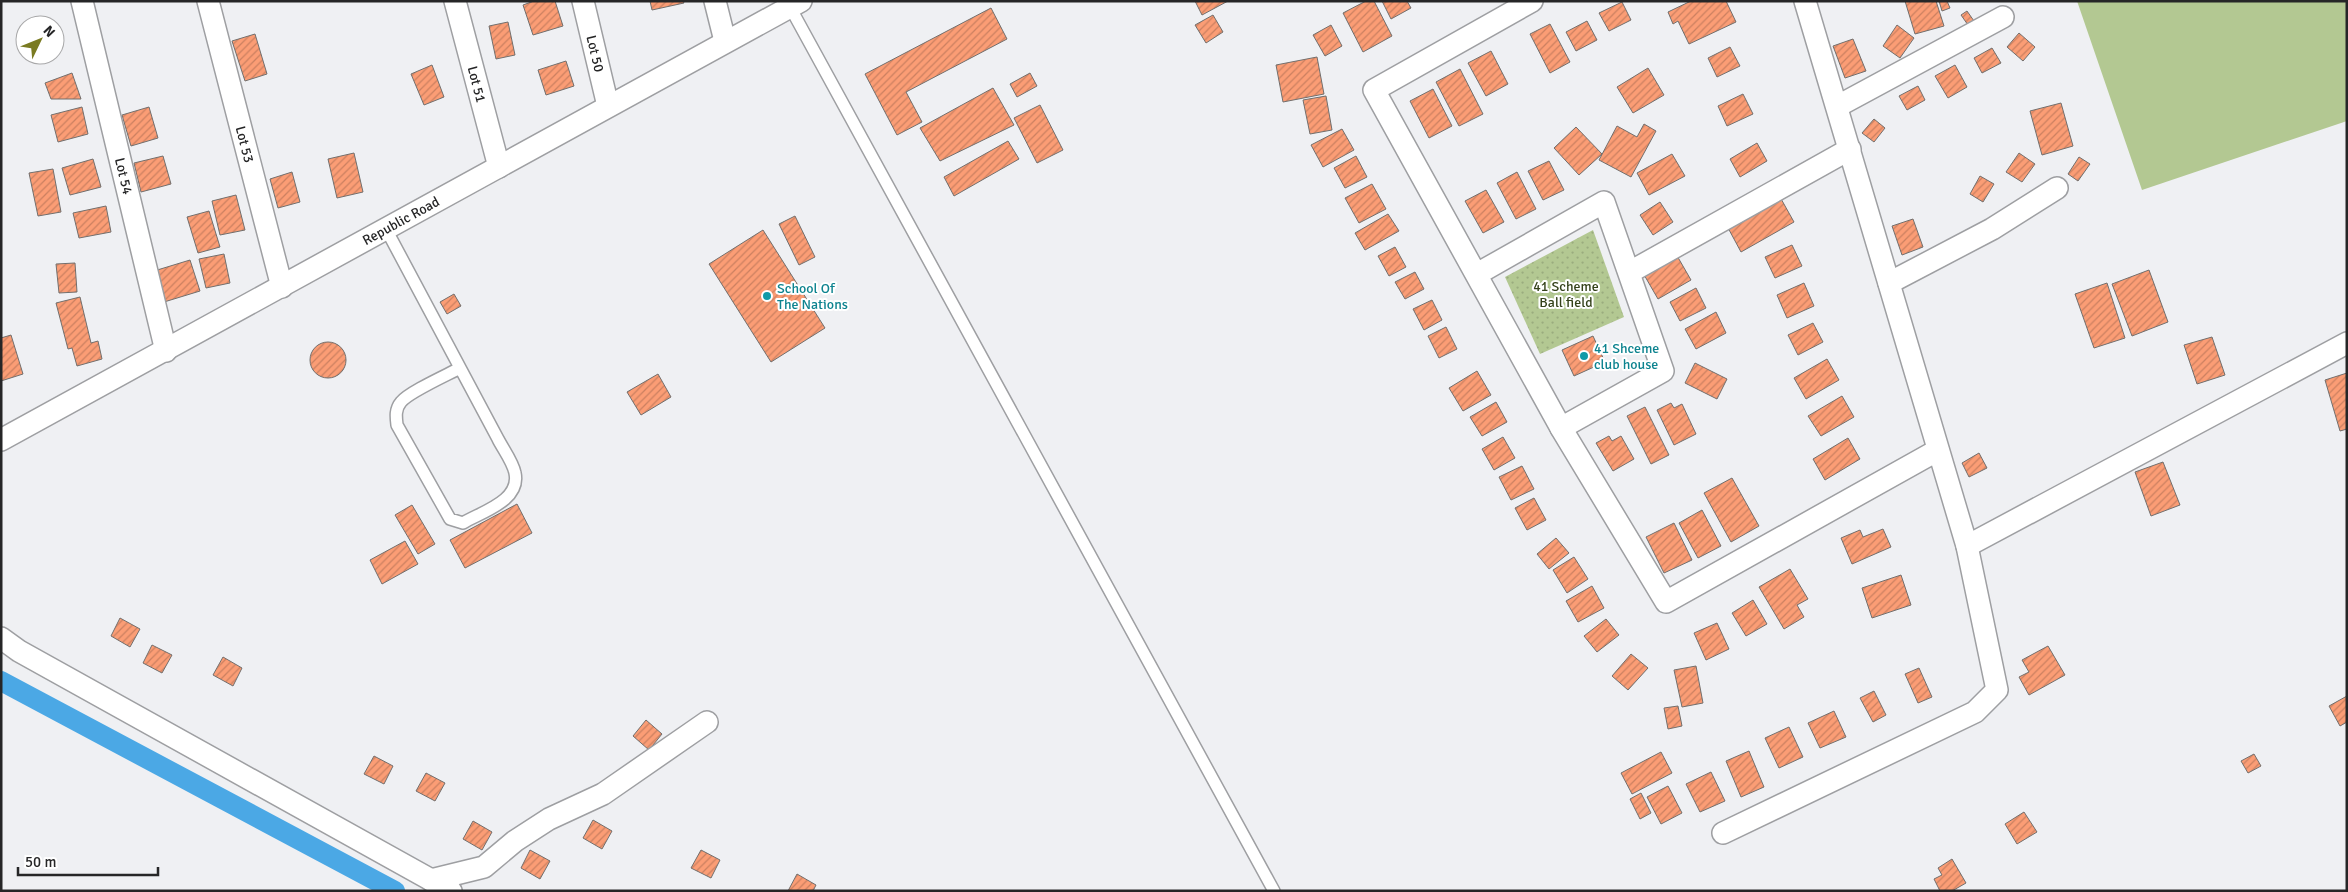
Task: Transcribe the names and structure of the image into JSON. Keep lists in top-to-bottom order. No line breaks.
{"streets":{"street":["Lot 50","Lot 51","Lot 53","Lot 54","Republic Road"]},"crossings":[["Lot 50","Republic Road"],["Lot 51","Republic Road"],["Lot 53","Republic Road"],["Lot 54","Republic Road"]],"parks":["41 Scheme Ball field"],"places":["School Of The Nations","41 Shceme club house"],"scale_bar":"50 m","north":"top right"}
